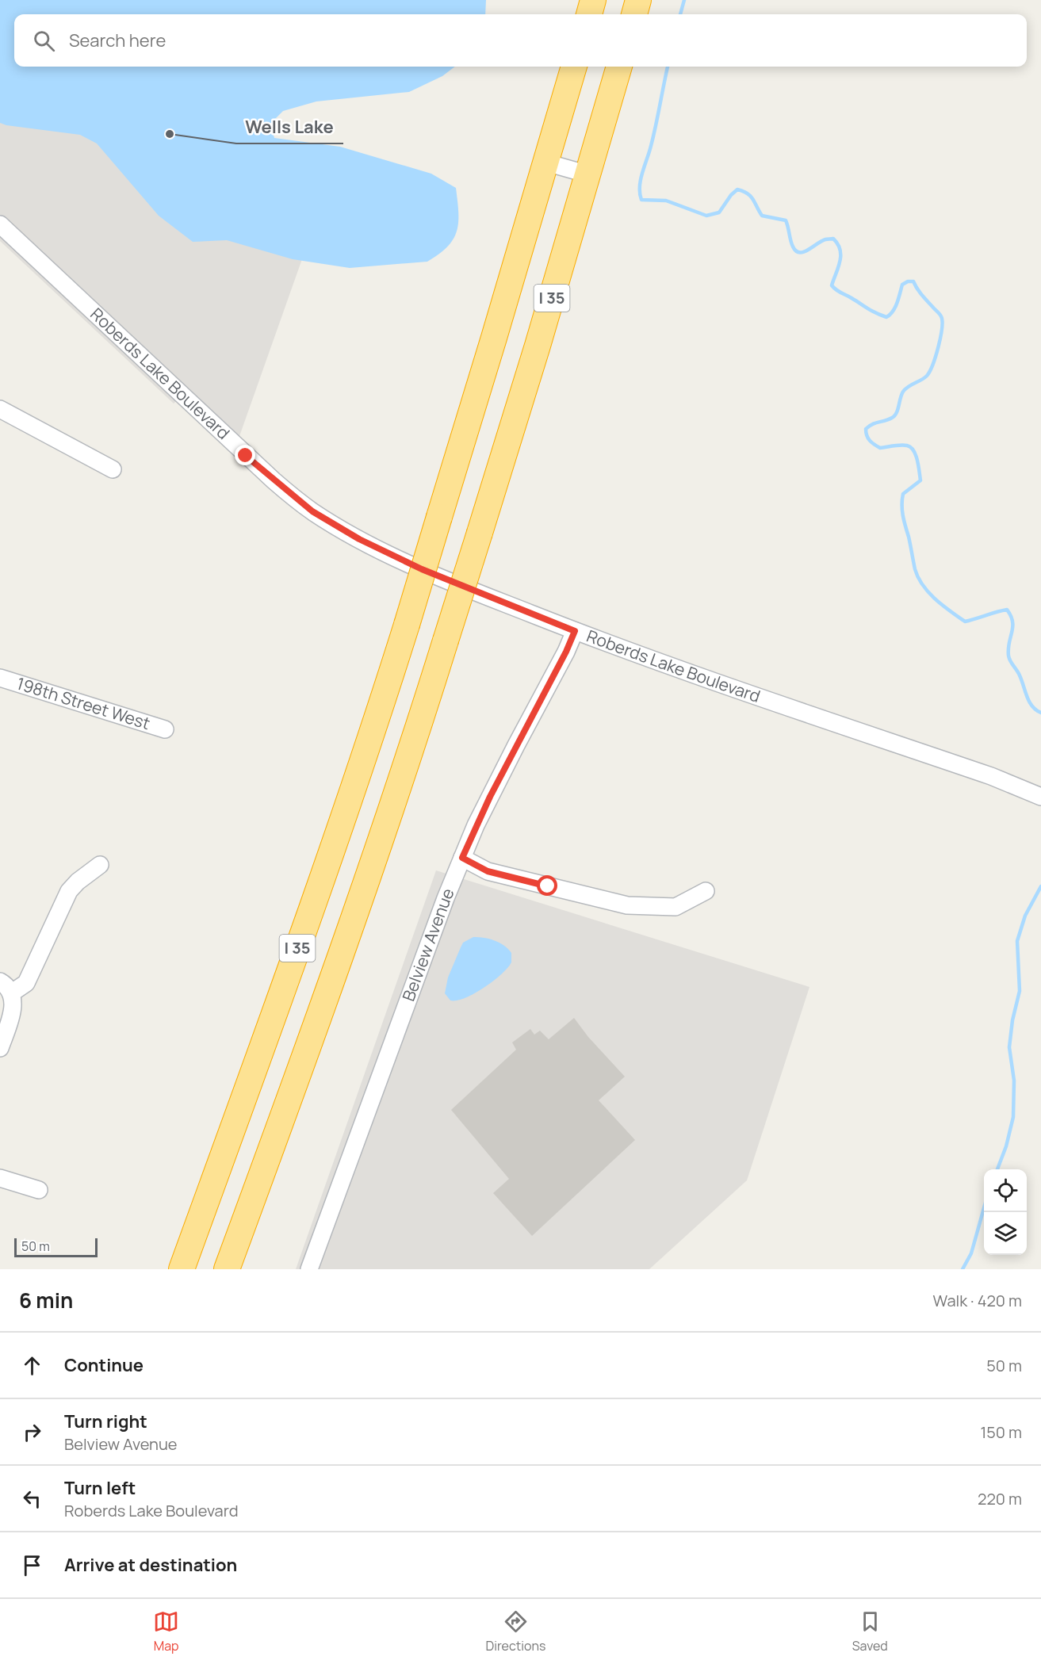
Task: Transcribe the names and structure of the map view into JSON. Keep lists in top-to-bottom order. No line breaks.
{"streets":{"highway":["I 35"],"street":["Roberds Lake Boulevard","198th Street West","Belview Avenue"]},"crossings":[["Roberds Lake Boulevard","Belview Avenue"]],"places":["Wells Lake"],"scale_bar":"50 m","page":{"search":"Search here","scale":"50 m","heading":["6 min","Walk · 420 m"],"list":[["Continue","50 m"],["Turn right","Belview Avenue","150 m"],["Turn left","Roberds Lake Boulevard","220 m"],"Arrive at destination"],"nav":["Map","Directions","Saved"]}}
